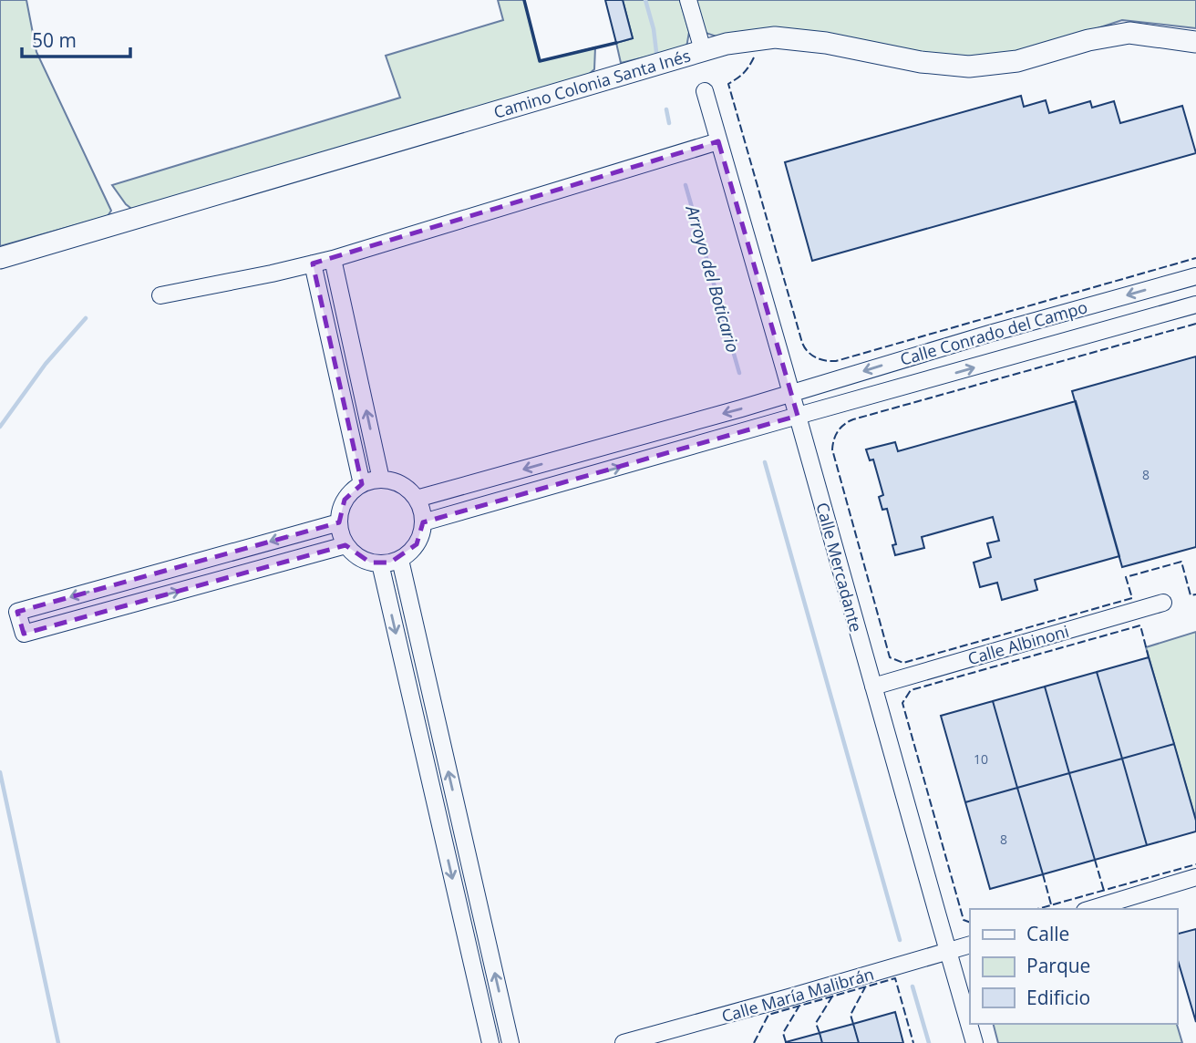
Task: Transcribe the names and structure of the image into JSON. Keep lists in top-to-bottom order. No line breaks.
{"streets":{"main road":["Camino Colonia Santa Inés"],"street":["Calle Conrado del Campo","Calle Mercadante","Calle Albinoni","Calle María Malibrán"]},"crossings":[["Calle Conrado del Campo","Calle Mercadante"],["Calle Mercadante","Calle Albinoni"],["Calle Mercadante","Calle María Malibrán"]],"water":["Arroyo del Boticario"],"house_numbers":["8","10","8"],"legend":["Calle","Parque","Edificio"],"scale_bar":"50 m"}
